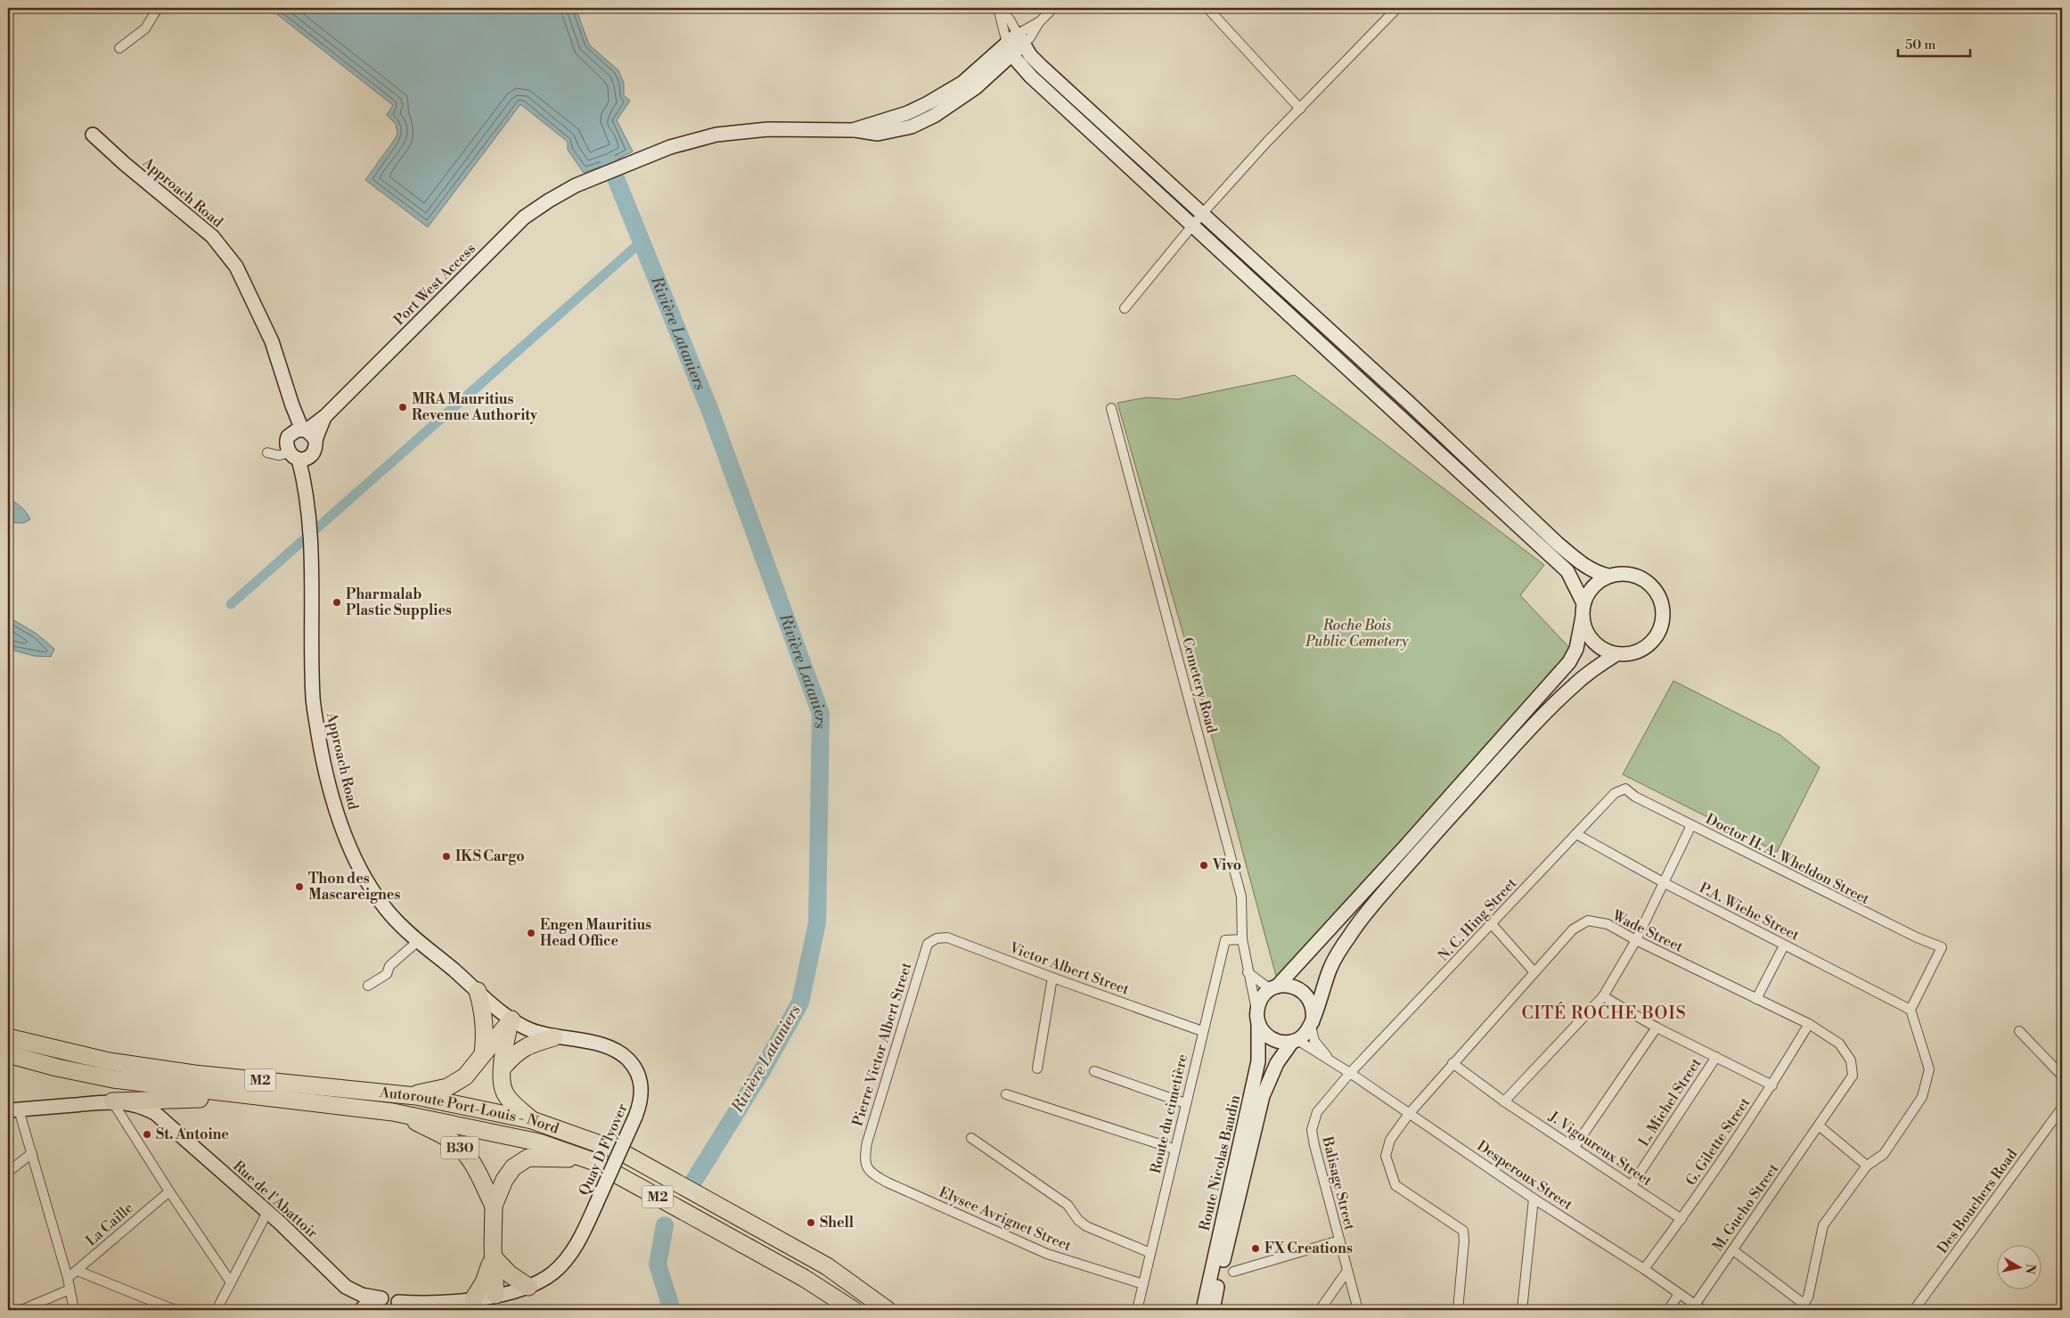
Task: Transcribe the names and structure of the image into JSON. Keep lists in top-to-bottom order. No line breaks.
{"streets":{"highway":["M2","Autoroute Port-Louis - Nord","B30"],"main road":["Approach Road","Port West Access","Quay D Flyover","Route Nicolas Baudin","Rue de l'Abattoir"],"street":["Cemetery Road","Doctor H. A. Wheldon Street","P.A. Wiehe Street","N. C. Hing Street","Wade Street","Victor Albert Street","Pierre Victor Albert Street","L. Michel Street","Route du cimetière","G. Gilette Street","J. Vigoureux Street","Desperoux Street","Balisage Street","Des Bouchers Road","M. Gueho Street","Elysee Avrignet Street","La Caille"]},"crossings":[["Approach Road","Port West Access"],["Approach Road","Quay D Flyover"],["Cemetery Road","Route du cimetière"],["Cemetery Road","Route Nicolas Baudin"],["Cemetery Road","Desperoux Street"],["Doctor H. A. Wheldon Street","P.A. Wiehe Street"],["Doctor H. A. Wheldon Street","N. C. Hing Street"],["P.A. Wiehe Street","N. C. Hing Street"],["N. C. Hing Street","Desperoux Street"],["N. C. Hing Street","Balisage Street"],["Wade Street","G. Gilette Street"],["Wade Street","J. Vigoureux Street"],["Wade Street","Desperoux Street"],["Wade Street","M. Gueho Street"],["Victor Albert Street","Pierre Victor Albert Street"],["Victor Albert Street","Route du cimetière"],["Pierre Victor Albert Street","Elysee Avrignet Street"],["L. Michel Street","J. Vigoureux Street"],["Autoroute Port-Louis - Nord","B30"],["Route du cimetière","Elysee Avrignet Street"],["G. Gilette Street","J. Vigoureux Street"],["G. Gilette Street","Desperoux Street"],["Quay D Flyover","Rue de l'Abattoir"],["Route Nicolas Baudin","Desperoux Street"],["Desperoux Street","Balisage Street"],["Desperoux Street","M. Gueho Street"]],"districts":["CITÉ ROCHE BOIS"],"water":["Rivière Lataniers"],"parks":["Roche Bois Public Cemetery"],"places":["MRA Mauritius Revenue Authority","Pharmalab Plastic Supplies","IKS Cargo","Vivo","Thon des Mascareignes","Engen Mauritius Head Office","St. Antoine","Shell","FX Creations"],"scale_bar":"50 m","north":"right"}
